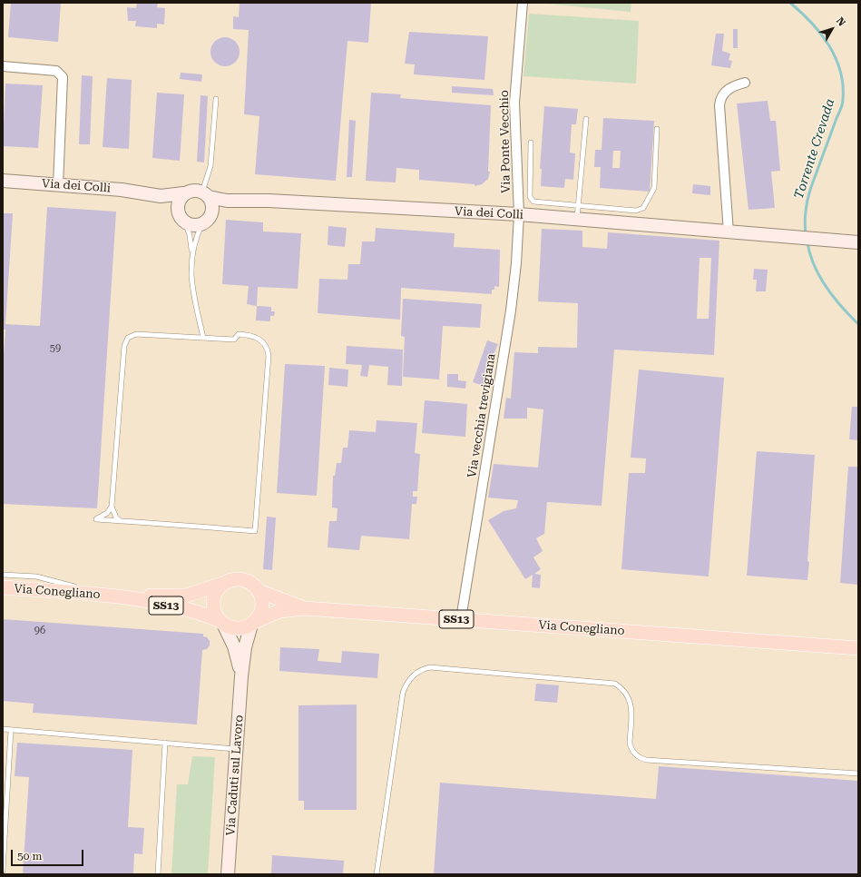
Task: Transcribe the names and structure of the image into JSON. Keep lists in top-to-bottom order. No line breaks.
{"streets":{"main road":["Via Conegliano","SS13"],"street":["Via Ponte Vecchio","Via dei Colli","Via vecchia trevigiana","Via Caduti sul Lavoro"]},"crossings":[["Via Ponte Vecchio","Via dei Colli"],["Via Ponte Vecchio","Via vecchia trevigiana"],["Via dei Colli","Via vecchia trevigiana"],["Via vecchia trevigiana","Via Conegliano"],["Via Conegliano","Via Caduti sul Lavoro"]],"water":["Torrente Crevada"],"house_numbers":["59","96"],"scale_bar":"50 m","north":"top right"}
